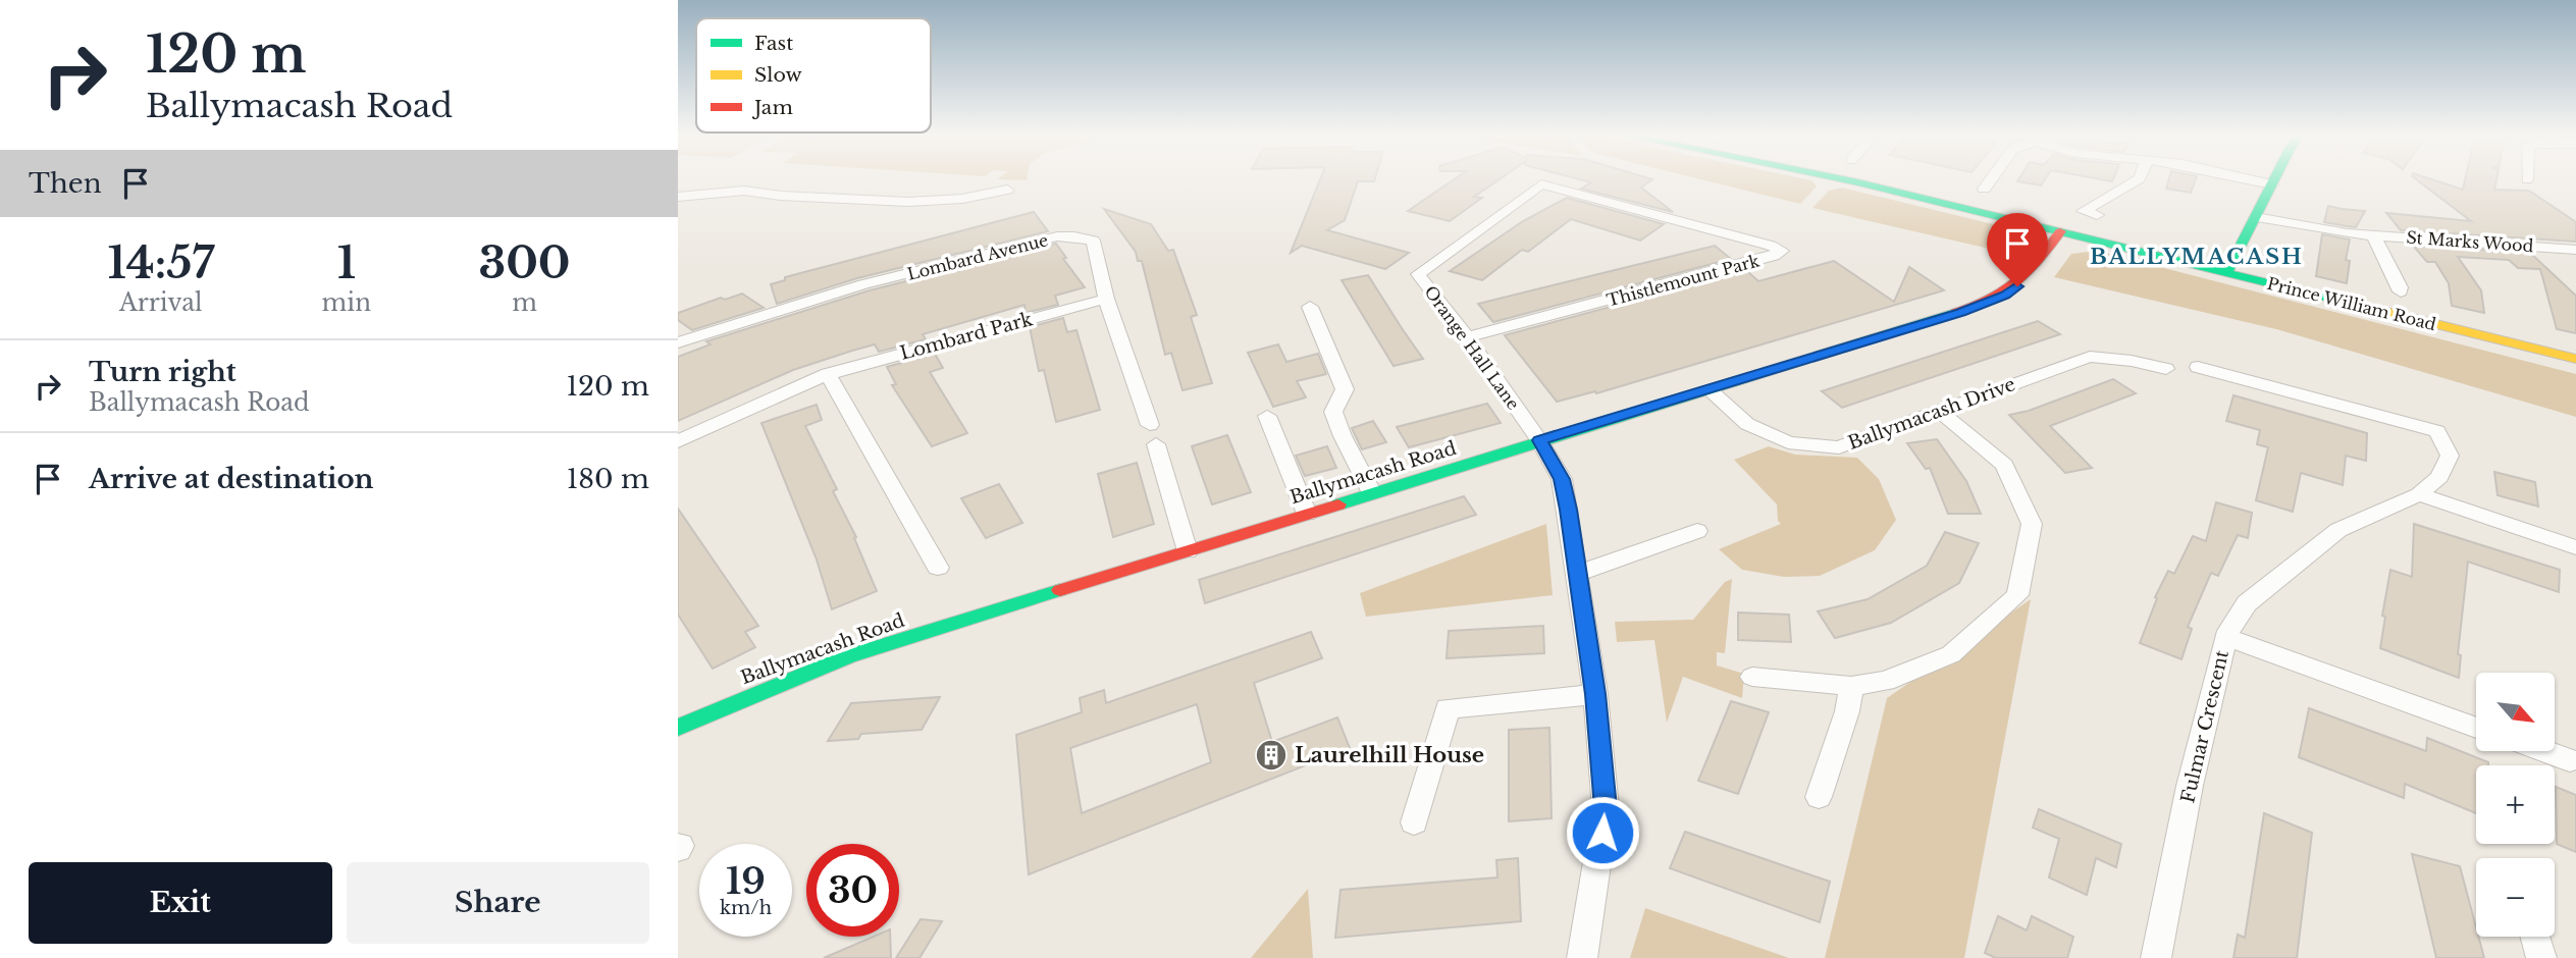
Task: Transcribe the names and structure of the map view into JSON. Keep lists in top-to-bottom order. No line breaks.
{"streets":{"main road":["Prince William Road","Ballymacash Road"],"street":["St Marks Wood","Lombard Avenue","Thistlemount Park","Lombard Park","Orange Hall Lane","Ballymacash Drive","Fulmar Crescent"]},"crossings":[["Lombard Avenue","Lombard Park"],["Lombard Avenue","Ballymacash Road"],["Thistlemount Park","Orange Hall Lane"],["Prince William Road","Ballymacash Road"],["Orange Hall Lane","Ballymacash Road"],["Ballymacash Drive","Ballymacash Road"]],"districts":["BALLYMACASH"],"places":{"building":["Laurelhill House"]},"legend":["Fast","Slow","Jam"],"north":"bottom right","page":{"turn":["120 m","Ballymacash Road"],"then":"Then","eta":["14:57","Arrival","1","min","300","m"],"list":[{"name":"Turn right","note":"Ballymacash Road","value":"120 m"},{"name":"Arrive at destination","value":"180 m"}],"map_buttons":["+","−"],"speed":"19 km/h","limit":"30","buttons":["Exit","Share"]}}
